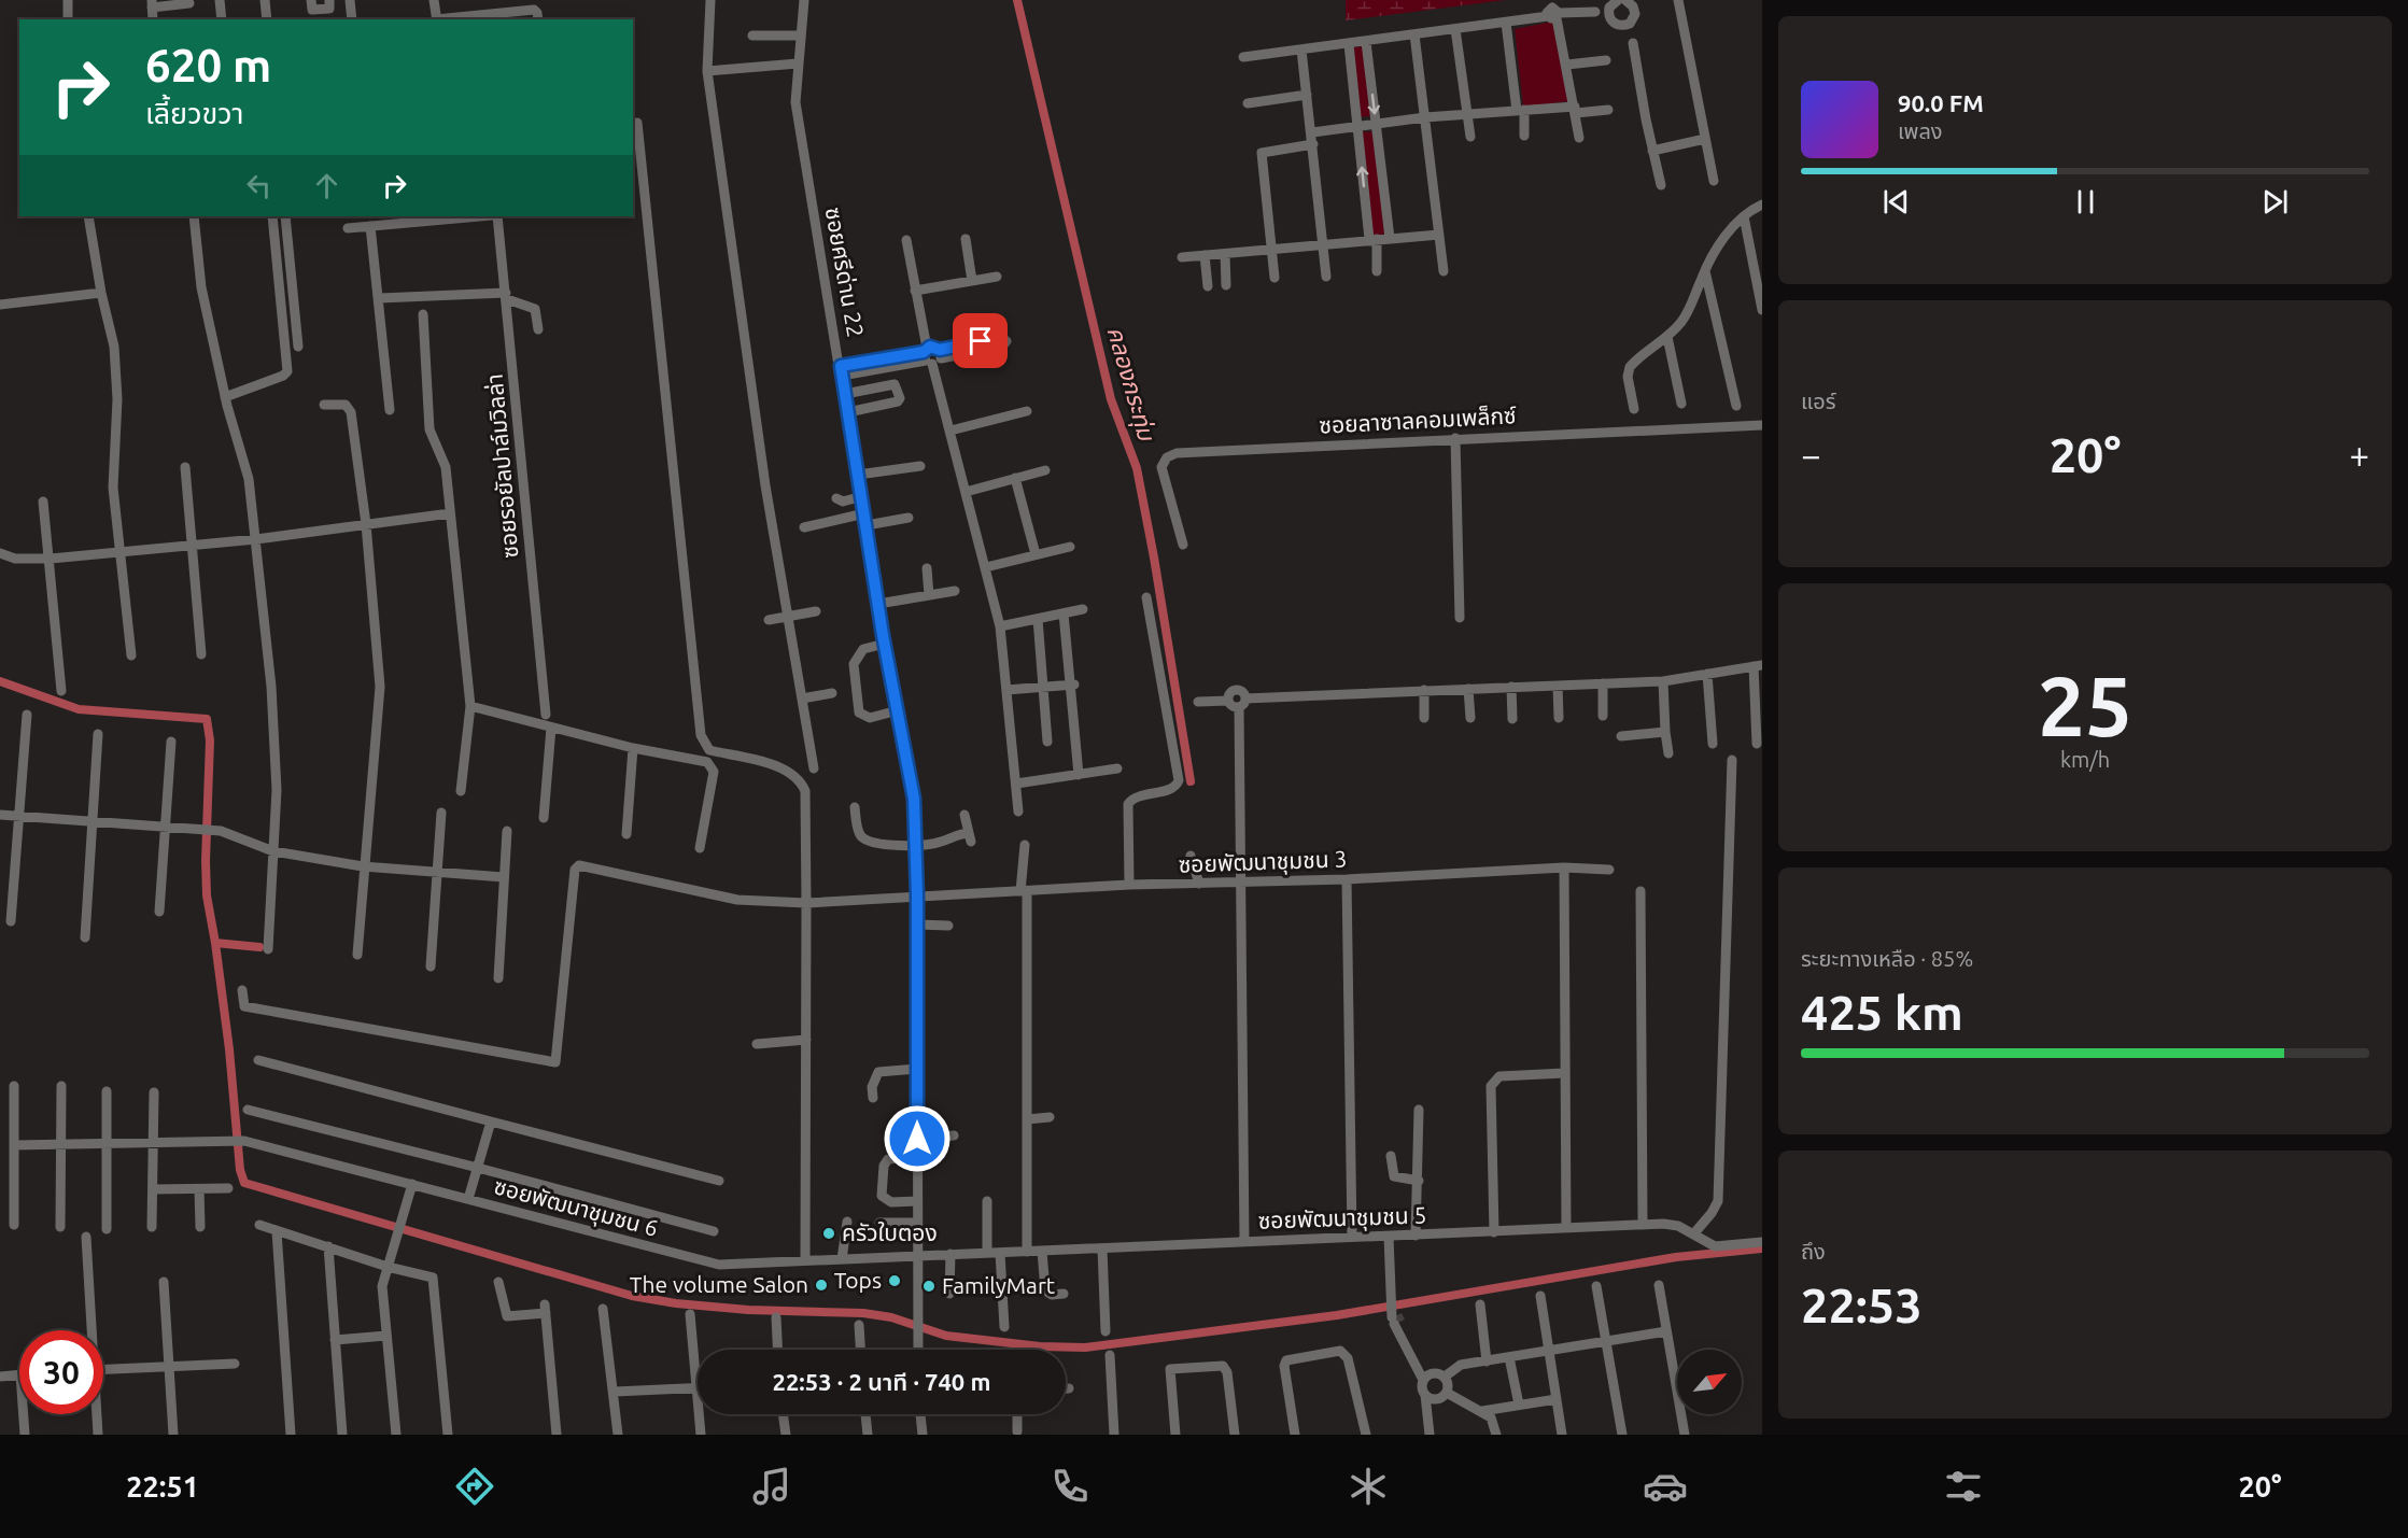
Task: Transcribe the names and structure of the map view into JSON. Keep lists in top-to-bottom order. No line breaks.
{"streets":{"street":["ซอยศรีด่าน 22","ซอยลาซาลคอมเพล็กซ์","ซอยรอยัลปาล์มวิลล่า","ซอยพัฒนาชุมชน 3","ซอยพัฒนาชุมชน 6","ซอยพัฒนาชุมชน 5"]},"crossings":[["ซอยศรีด่าน 22","ซอยพัฒนาชุมชน 3"],["ซอยศรีด่าน 22","ซอยพัฒนาชุมชน 6"],["ซอยศรีด่าน 22","ซอยพัฒนาชุมชน 5"],["ซอยพัฒนาชุมชน 6","ซอยพัฒนาชุมชน 5"]],"water":["คลองกระทุ่ม"],"places":["ครัวใบตอง","Tops","The volume Salon","FamilyMart"],"north":"top right","page":{"turn":["620 m","เลี้ยวขวา"],"song":["90.0 FM","เพลง"],"tile":["แอร์",["25","km/h"],["ระยะทางเหลือ · 85%","425 km"],["ถึง","22:53"]],"heat":["−","20°","+"],"limit":"30","trip":"22:53 · 2 นาที · 740 m","tabs":["22:51","20°"]}}
